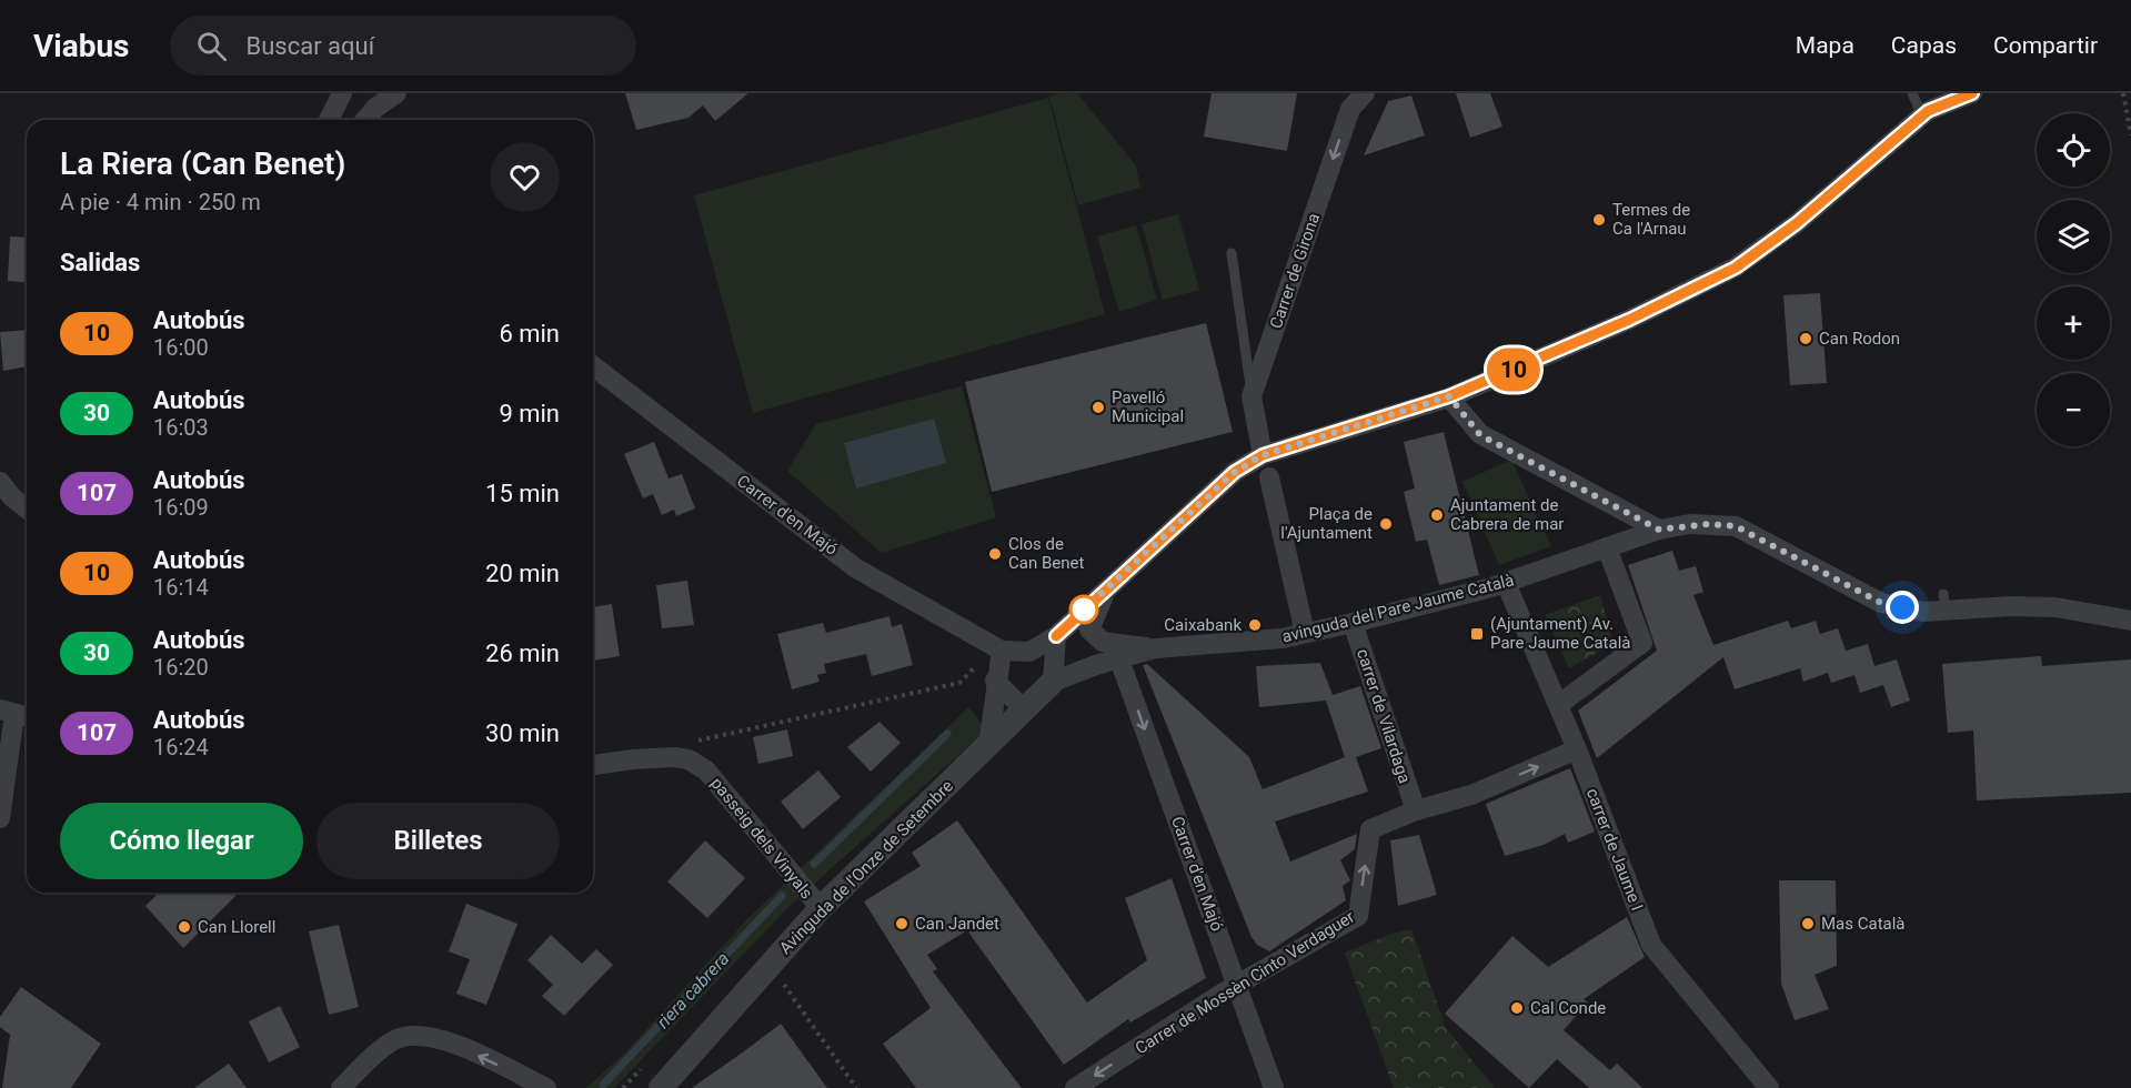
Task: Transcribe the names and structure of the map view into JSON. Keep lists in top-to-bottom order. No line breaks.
{"streets":{"street":["Carrer de Girona","Carrer d'en Majó","avinguda del Pare Jaume Català","carrer de Vilardaga","passeig dels Vinyals","carrer de Jaume I","Avinguda de l'Onze de Setembre","Carrer de Mossèn Cinto Verdaguer"]},"crossings":[["Carrer d'en Majó","avinguda del Pare Jaume Català"],["Carrer d'en Majó","Carrer de Mossèn Cinto Verdaguer"],["avinguda del Pare Jaume Català","carrer de Vilardaga"],["avinguda del Pare Jaume Català","carrer de Jaume I"],["avinguda del Pare Jaume Català","Avinguda de l'Onze de Setembre"],["carrer de Vilardaga","Carrer de Mossèn Cinto Verdaguer"],["passeig dels Vinyals","Avinguda de l'Onze de Setembre"],["carrer de Jaume I","Carrer de Mossèn Cinto Verdaguer"]],"one_way":["Carrer de Girona","Carrer d'en Majó"],"water":["riera cabrera"],"places":{"other":["Termes de Ca l'Arnau","Can Rodon","Pavelló Municipal","Ajuntament de Cabrera de mar","Plaça de l'Ajuntament","Clos de Can Benet","Caixabank","Can Jandet","Mas Català","Can Llorell","Cal Conde"],"transit":["(Ajuntament) Av. Pare Jaume Català"]},"lines":["bus line 10"],"page":{"header":"Viabus","search":"Buscar aquí","nav":["Mapa","Capas","Compartir"],"on_map":"10","map_buttons":["+","−"],"heading":[["La Riera (Can Benet)","A pie · 4 min · 250 m"],"Salidas"],"list":[{"mark":"10","name":"Autobús","note":"16:00","value":"6 min"},{"mark":"30","name":"Autobús","note":"16:03","value":"9 min"},{"mark":"107","name":"Autobús","note":"16:09","value":"15 min"},{"mark":"10","name":"Autobús","note":"16:14","value":"20 min"},{"mark":"30","name":"Autobús","note":"16:20","value":"26 min"},{"mark":"107","name":"Autobús","note":"16:24","value":"30 min"}],"buttons":["Cómo llegar","Billetes"]}}
